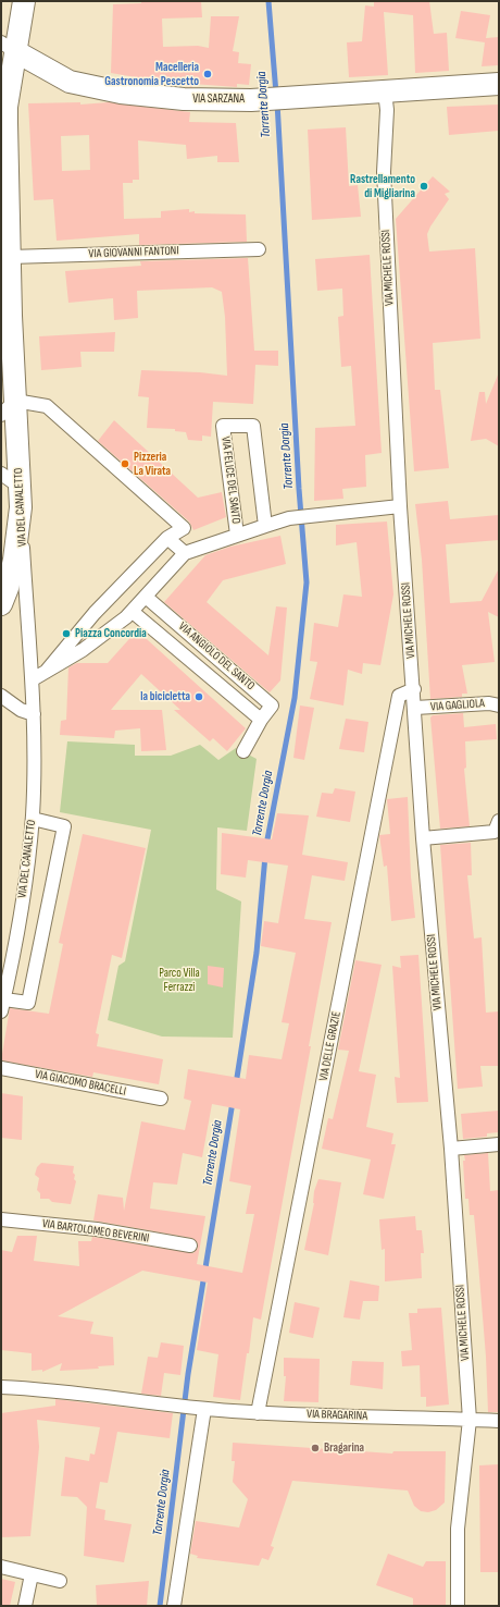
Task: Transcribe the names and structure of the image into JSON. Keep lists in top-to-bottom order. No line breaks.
{"streets":{"main road":["VIA SARZANA","VIA DEL CANALETTO"],"street":["VIA GIOVANNI FANTONI","VIA MICHELE ROSSI","VIA FELICE DEL SANTO","VIA ANGIOLO DEL SANTO","VIA GAGLIOLA","VIA DELLE GRAZIE","VIA GIACOMO BRACELLI","VIA BARTOLOMEO BEVERINI","VIA BRAGARINA"]},"crossings":[["VIA SARZANA","VIA MICHELE ROSSI"],["VIA SARZANA","VIA DEL CANALETTO"],["VIA GIOVANNI FANTONI","VIA DEL CANALETTO"],["VIA MICHELE ROSSI","VIA FELICE DEL SANTO"],["VIA MICHELE ROSSI","VIA GAGLIOLA"],["VIA MICHELE ROSSI","VIA DELLE GRAZIE"],["VIA MICHELE ROSSI","VIA BRAGARINA"],["VIA DELLE GRAZIE","VIA BRAGARINA"]],"water":["Torrente Dorgia"],"parks":["Parco Villa Ferrazzi"],"places":["Macelleria Gastronomia Pescetto","Rastrellamento di Migliarina","Pizzeria La Virata","Piazza Concordia","la bicicletta","Bragarina"]}
